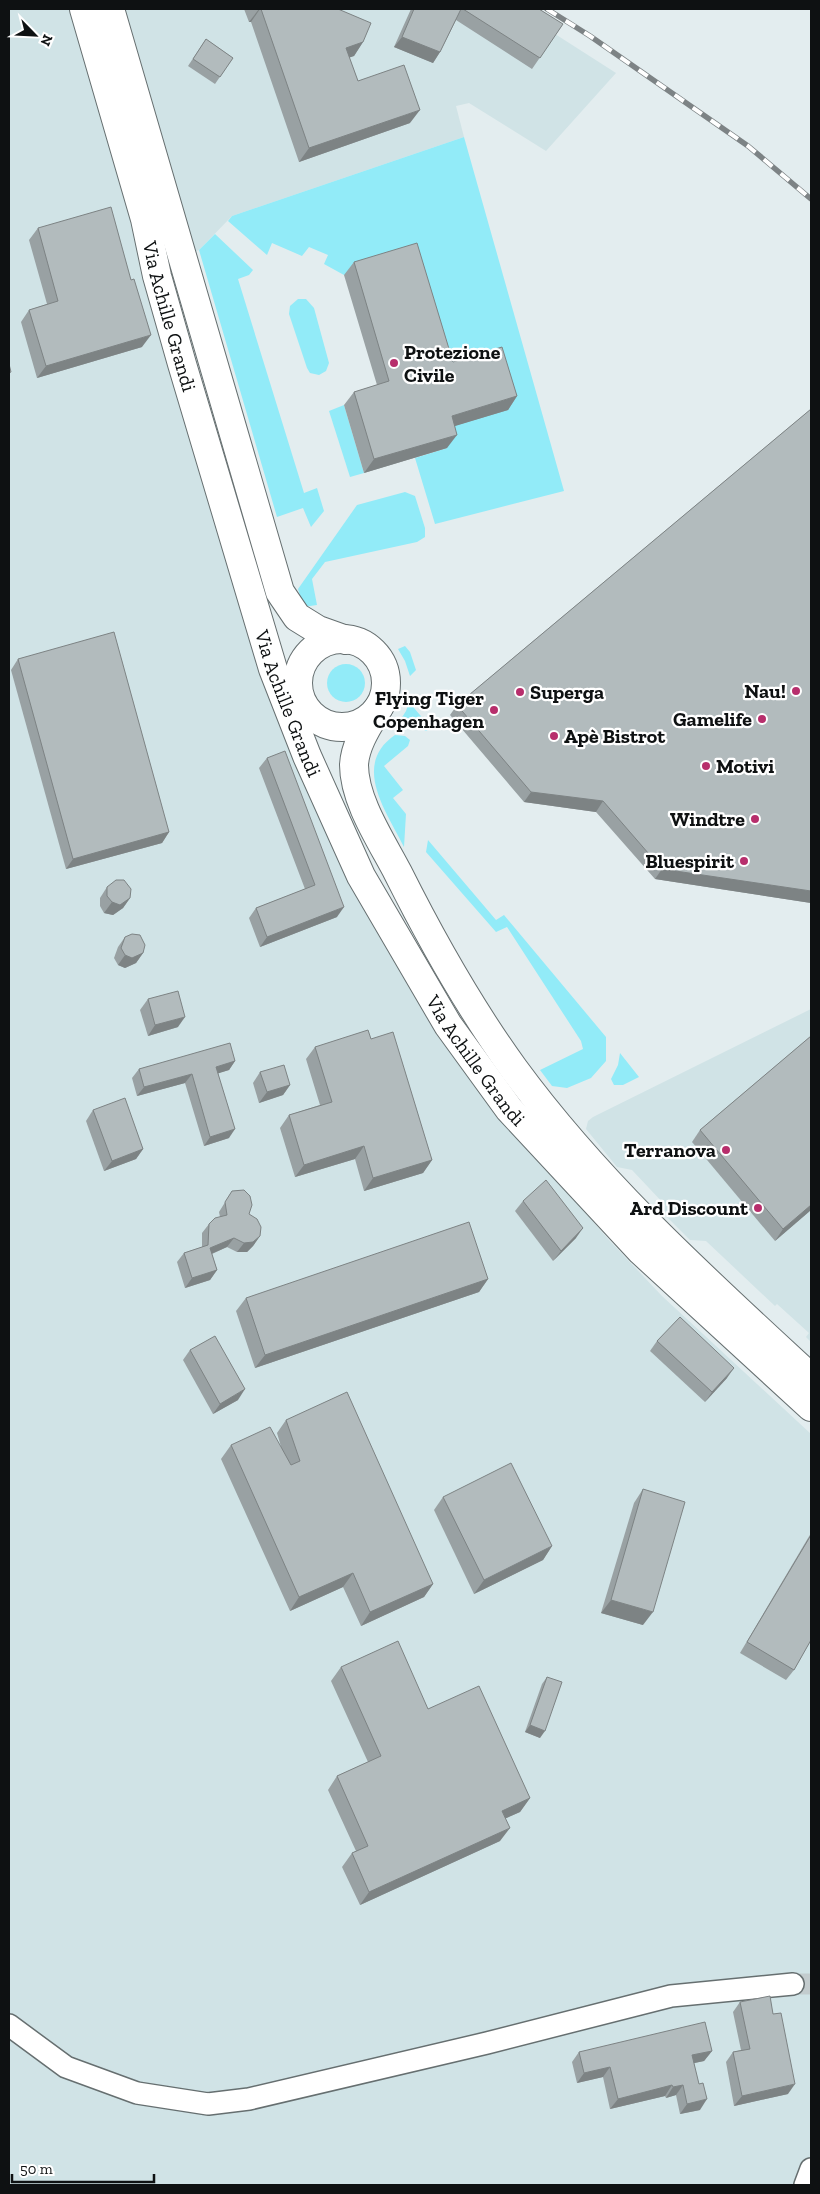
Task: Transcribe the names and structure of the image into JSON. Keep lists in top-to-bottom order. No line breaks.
{"streets":{"main road":["Via Achille Grandi"]},"places":["Protezione Civile","Nau!","Superga","Flying Tiger Copenhagen","Gamelife","Apè Bistrot","Motivi","Windtre","Bluespirit","Terranova","Ard Discount"],"scale_bar":"50 m","north":"bottom right"}
